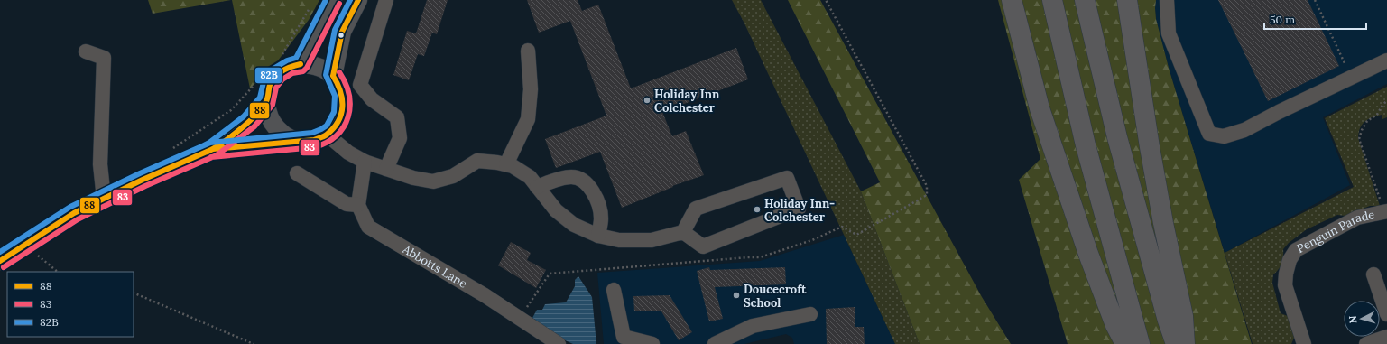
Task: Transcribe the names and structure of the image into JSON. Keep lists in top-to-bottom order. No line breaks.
{"streets":{"street":["Penguin Parade","Abbotts Lane"]},"places":["Holiday Inn Colchester","Holiday Inn- Colchester","Doucecroft School"],"lines":["transit line 88","transit line 82B","transit line 83"],"legend":["88","83","82B"],"scale_bar":"50 m","north":"left"}
